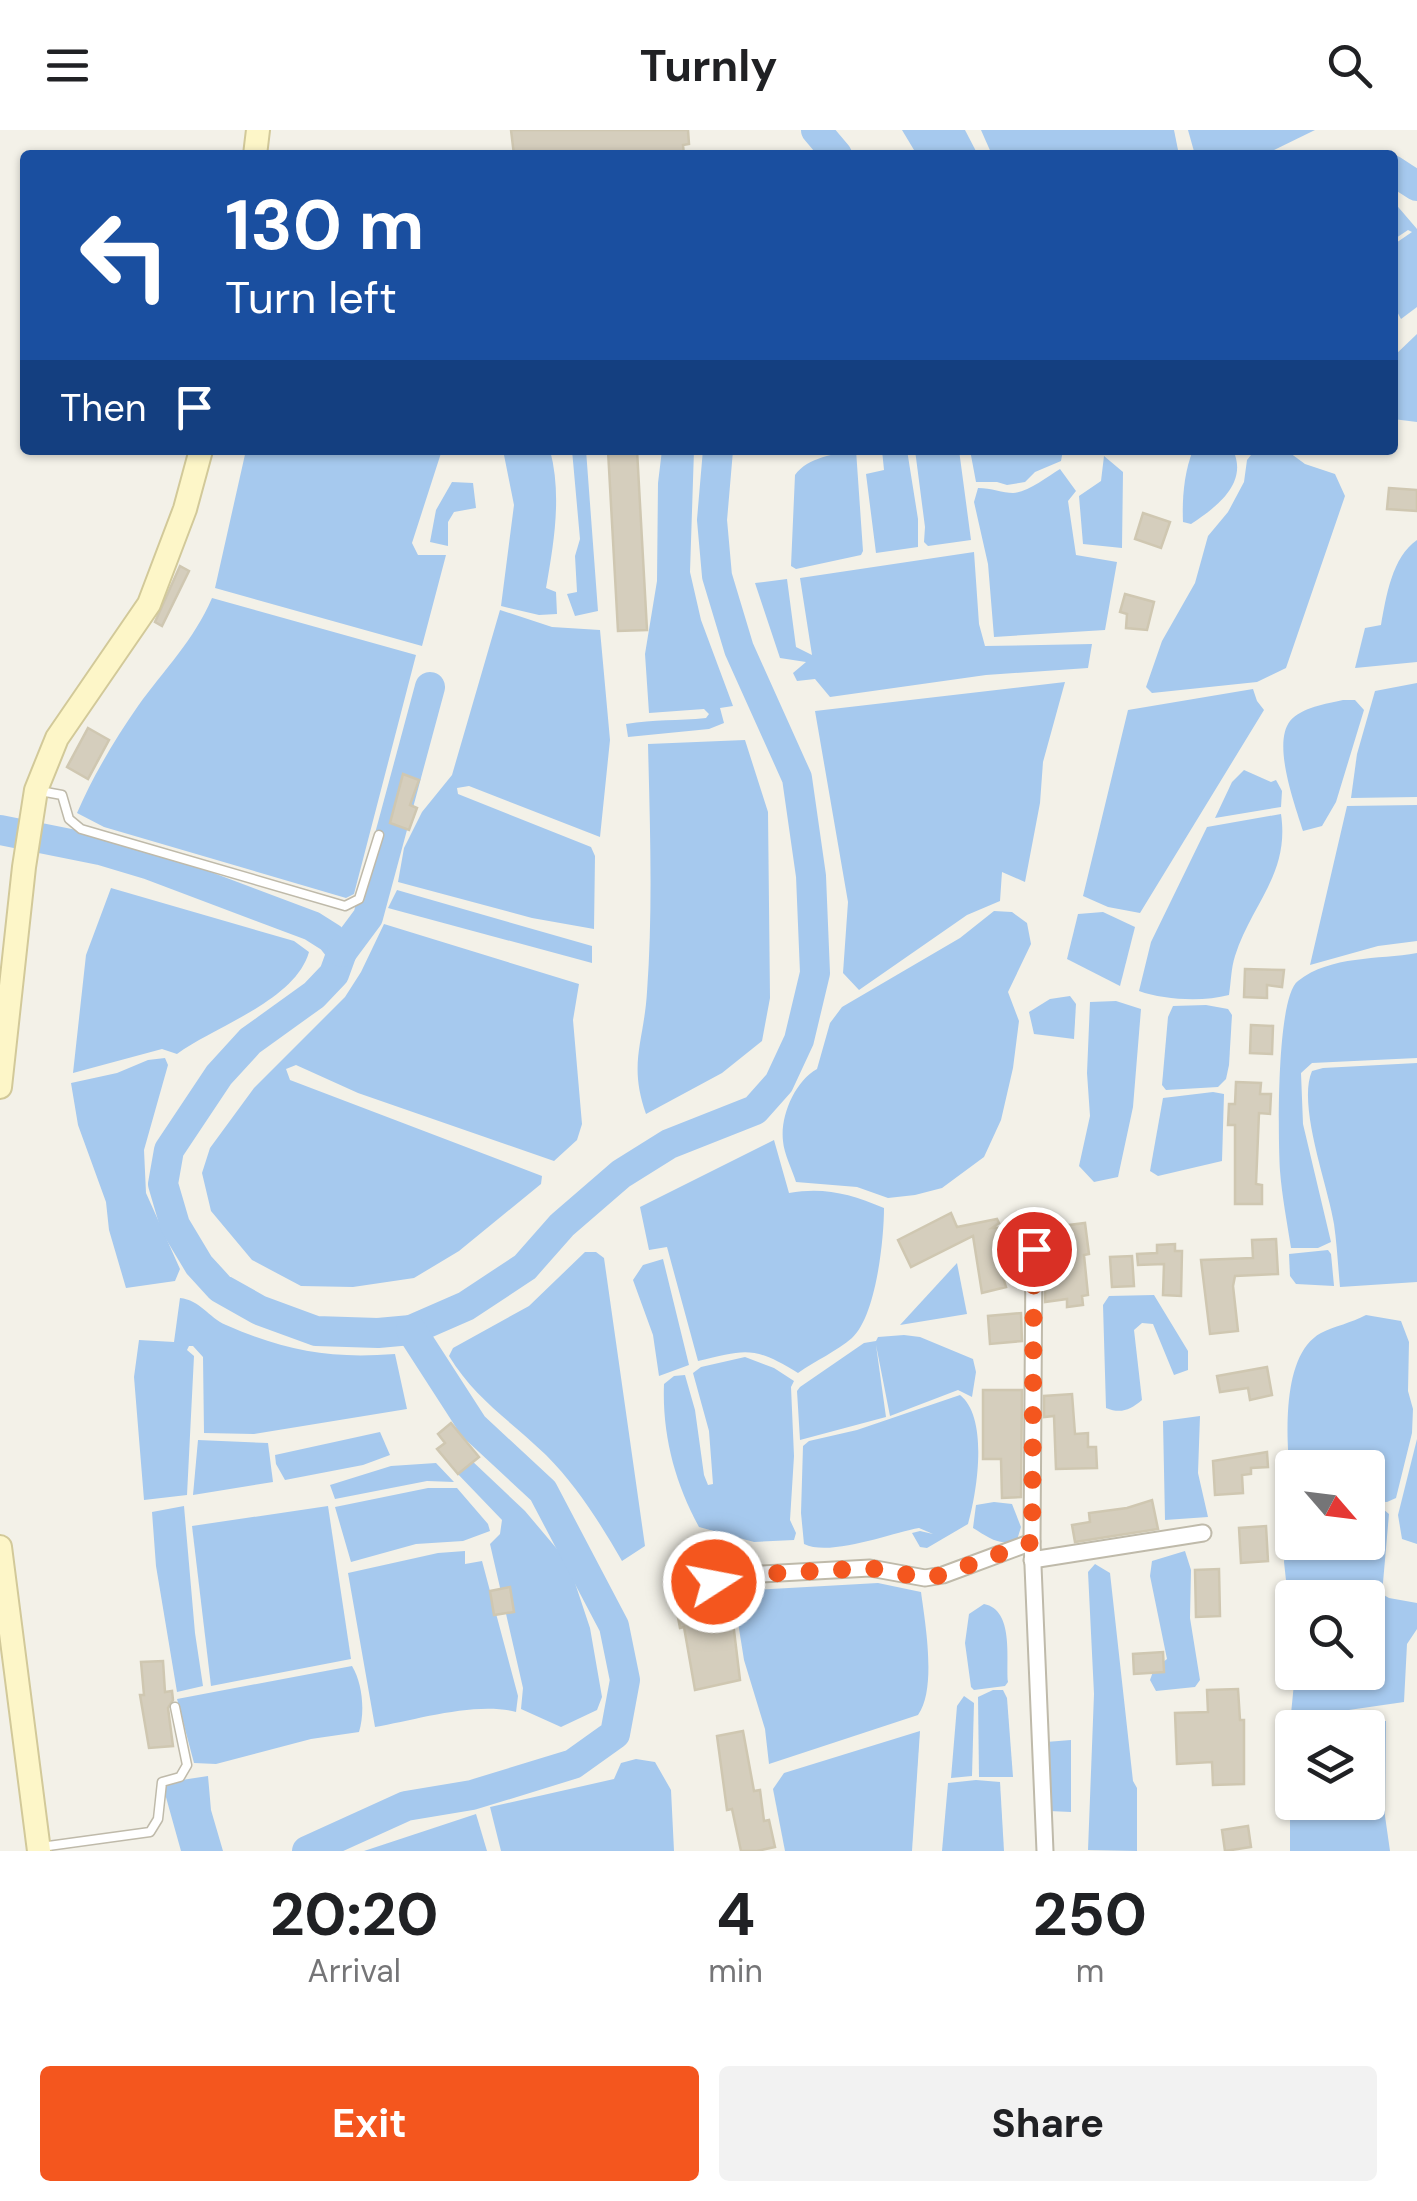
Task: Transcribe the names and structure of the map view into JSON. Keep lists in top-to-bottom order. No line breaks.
{"north":"bottom right","page":{"header":"Turnly","turn":["130 m","Turn left"],"then":"Then","eta":["20:20","Arrival","4","min","250","m"],"buttons":["Exit","Share"]}}
